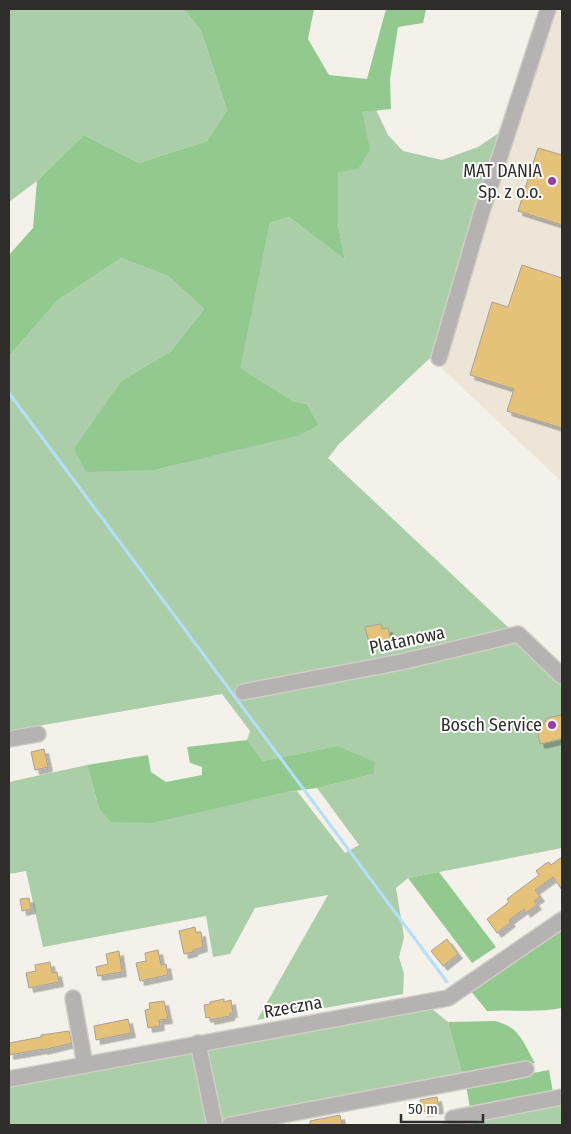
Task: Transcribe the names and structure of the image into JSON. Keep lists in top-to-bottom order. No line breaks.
{"streets":{"street":["Platanowa","Rzeczna"]},"places":["MAT DANIA Sp. z o.o.","Bosch Service"],"scale_bar":"50 m"}
